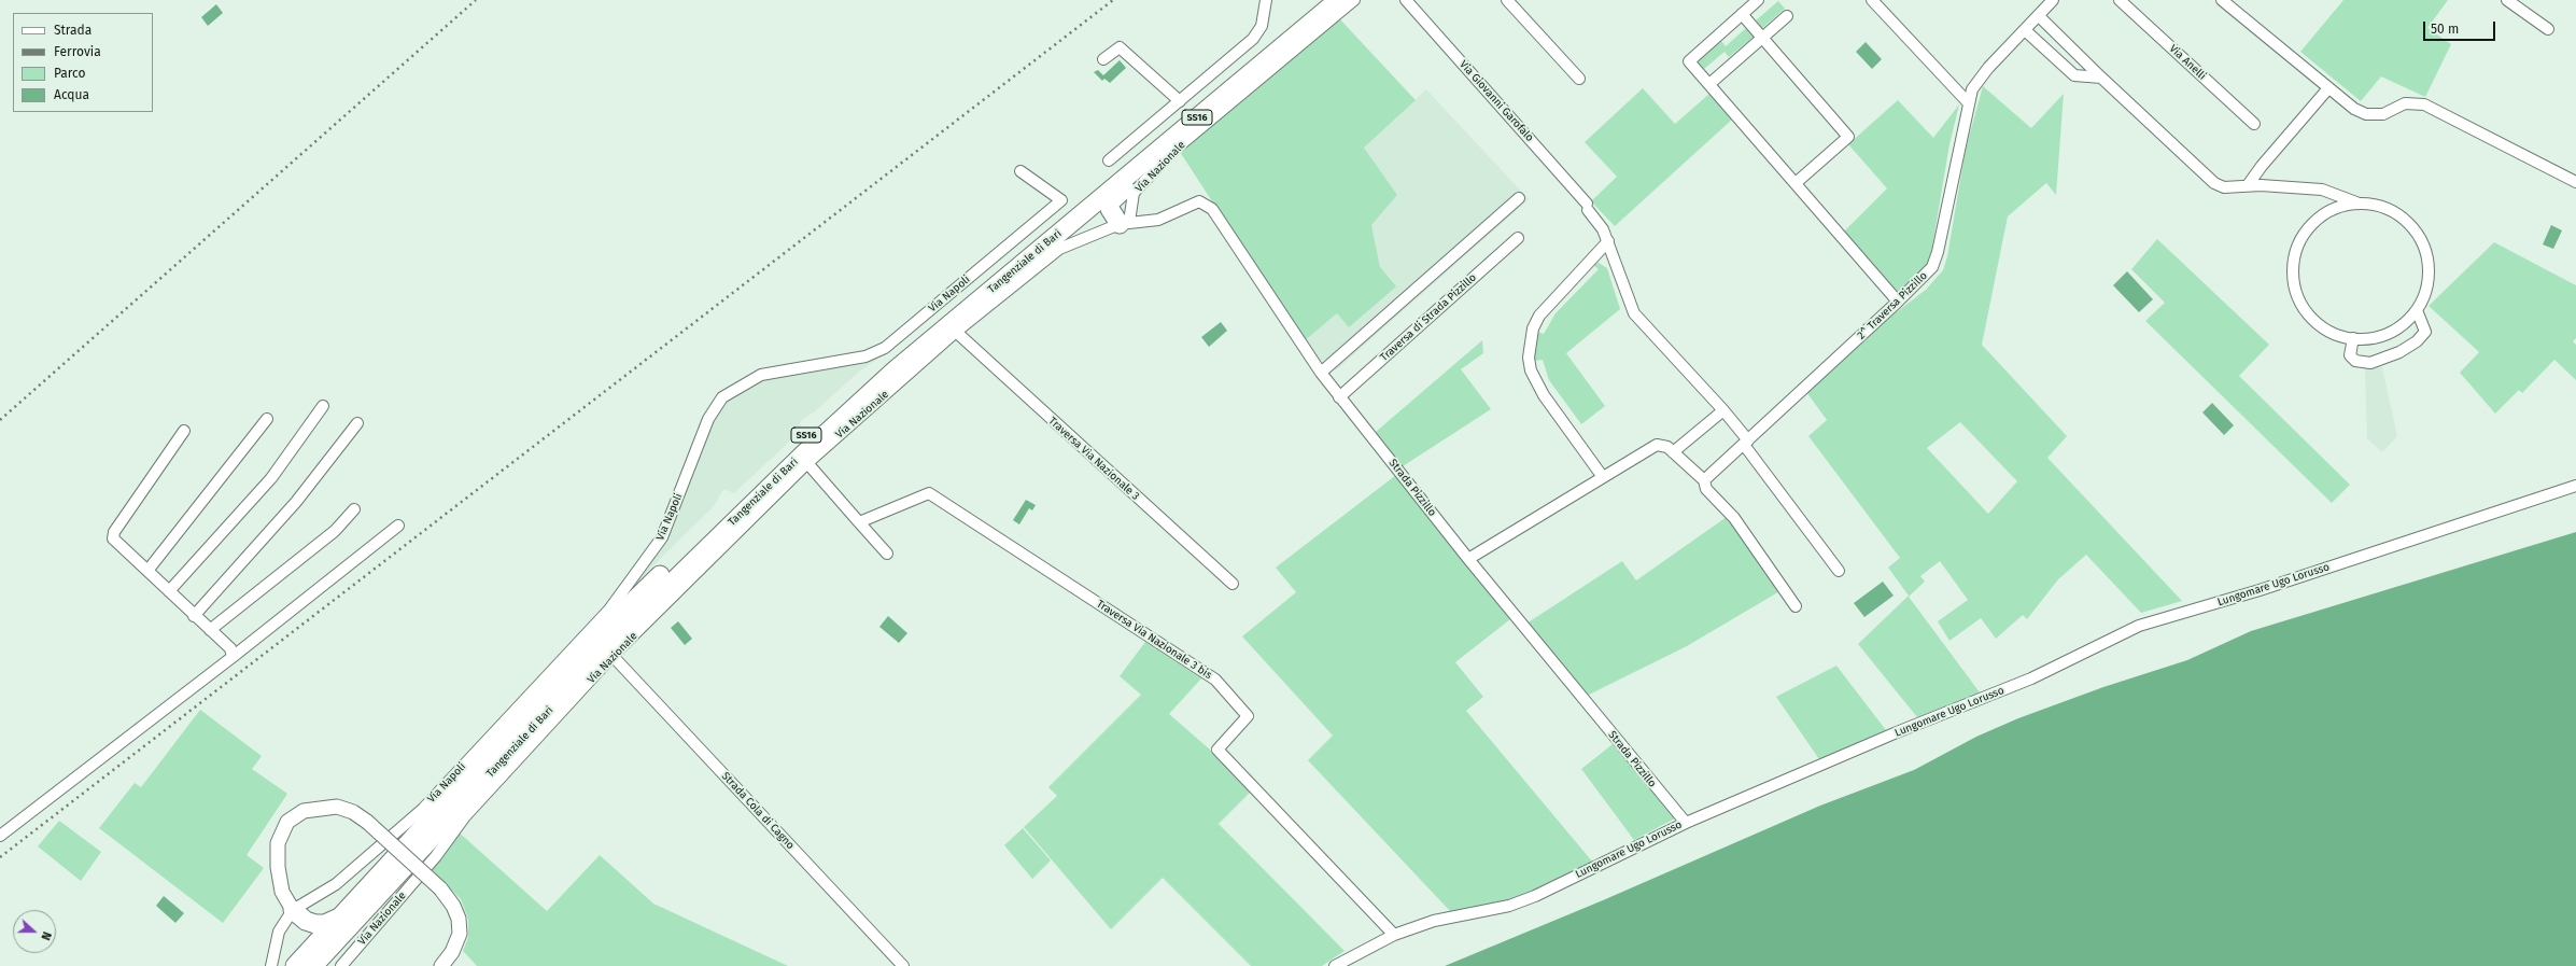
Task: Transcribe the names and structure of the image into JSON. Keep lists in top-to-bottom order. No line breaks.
{"streets":{"highway":["SS16","Tangenziale di Bari"],"street":["Via Anelli","Via Giovanni Garofalo","Via Nazionale","Via Napoli","2^ Traversa Pizzillo","Traversa di Strada Pizzillo","Traversa Via Nazionale 3","Strada Pizzillo","Lungomare Ugo Lorusso","Traversa Via Nazionale 3 bis","Strada Cola di Cagno"]},"crossings":[["Via Nazionale","Traversa Via Nazionale 3"],["Via Nazionale","Strada Pizzillo"],["Via Nazionale","Strada Cola di Cagno"],["Traversa di Strada Pizzillo","Strada Pizzillo"],["Strada Pizzillo","Lungomare Ugo Lorusso"],["Lungomare Ugo Lorusso","Traversa Via Nazionale 3 bis"]],"legend":["Strada","Ferrovia","Parco","Acqua"],"scale_bar":"50 m","north":"right"}
